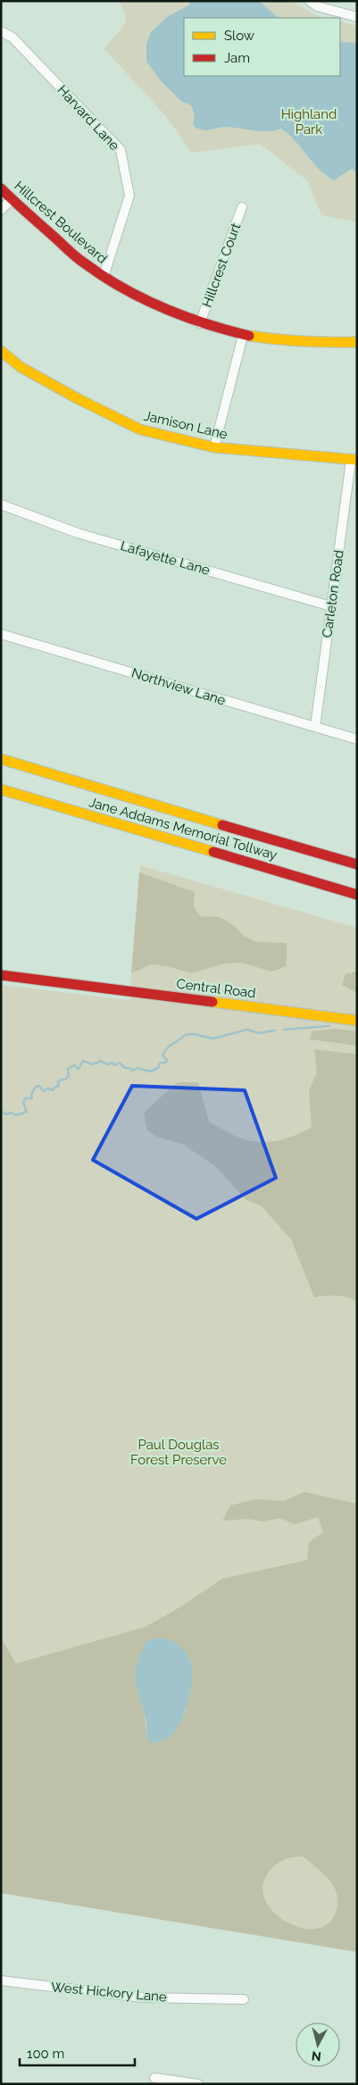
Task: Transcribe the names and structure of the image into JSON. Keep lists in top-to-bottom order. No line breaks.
{"streets":{"main road":["Hillcrest Boulevard","Jamison Lane","Jane Addams Memorial Tollway","Central Road"],"street":["Harvard Lane","Hillcrest Court","Lafayette Lane","Carleton Road","Northview Lane","West Hickory Lane"]},"crossings":[["Harvard Lane","Hillcrest Boulevard"],["Hillcrest Boulevard","Hillcrest Court"],["Jamison Lane","Carleton Road"],["Lafayette Lane","Carleton Road"],["Carleton Road","Northview Lane"]],"parks":["Highland Park","Paul Douglas Forest Preserve"],"legend":["Slow","Jam"],"scale_bar":"100 m","north":"bottom"}
